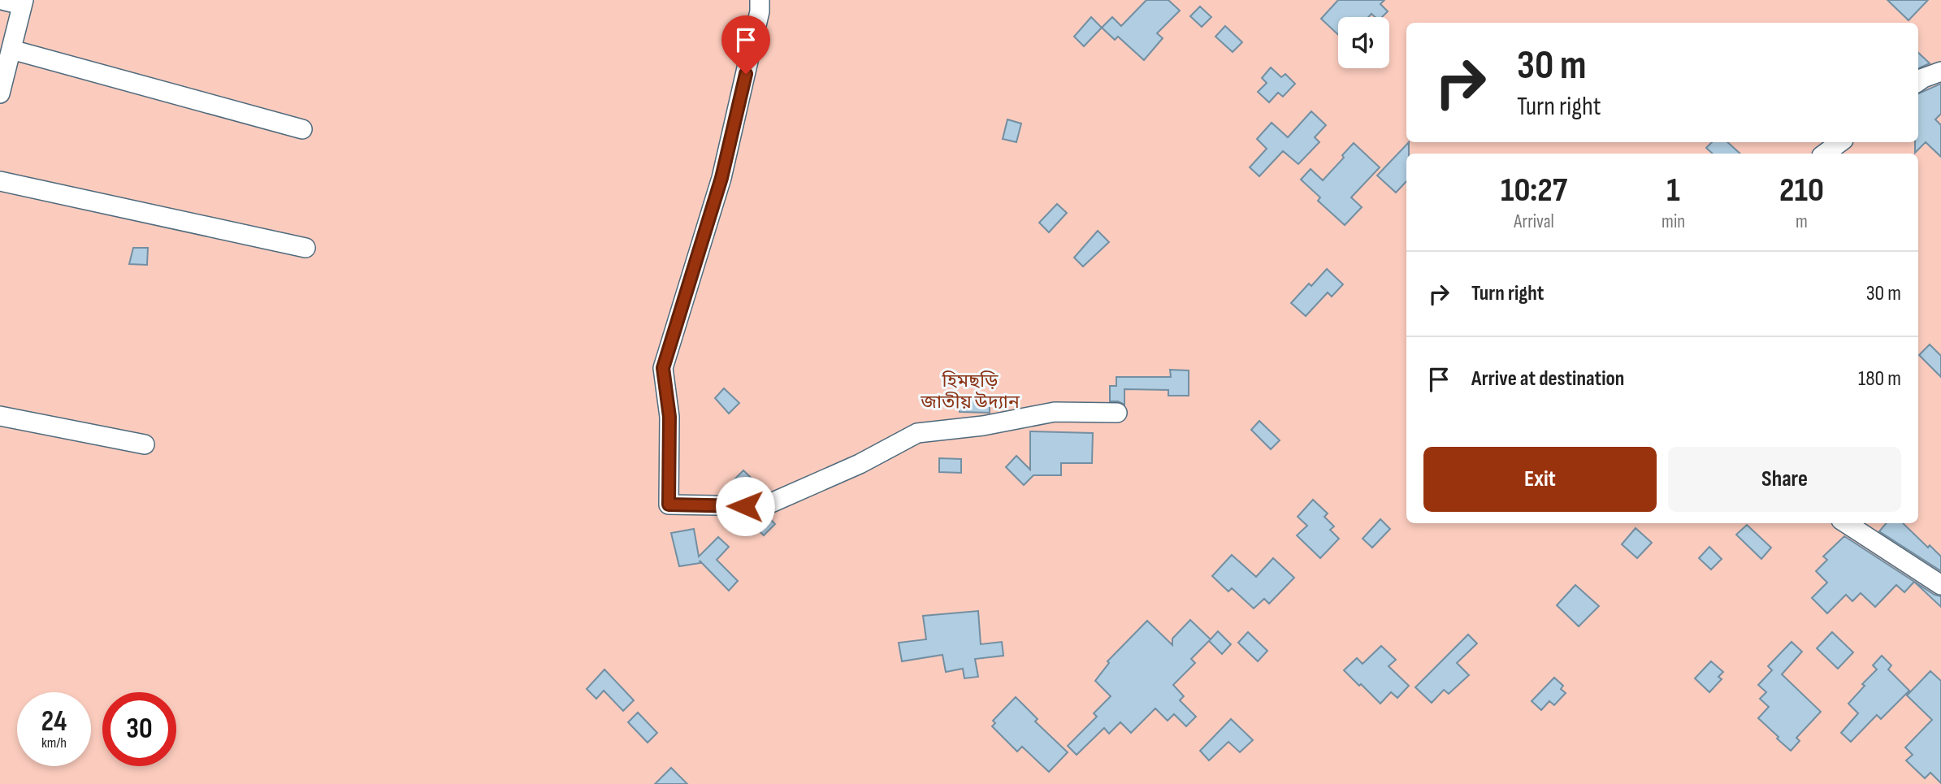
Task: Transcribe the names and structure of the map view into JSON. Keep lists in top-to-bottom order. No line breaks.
{"parks":["হিমছড়ি জাতীয় উদ্যান"],"page":{"turn":["30 m","Turn right"],"eta":["10:27","Arrival","1","min","210","m"],"list":[{"name":"Turn right","value":"30 m"},{"name":"Arrive at destination","value":"180 m"}],"buttons":["Exit","Share"],"speed":"24 km/h","limit":"30"}}
